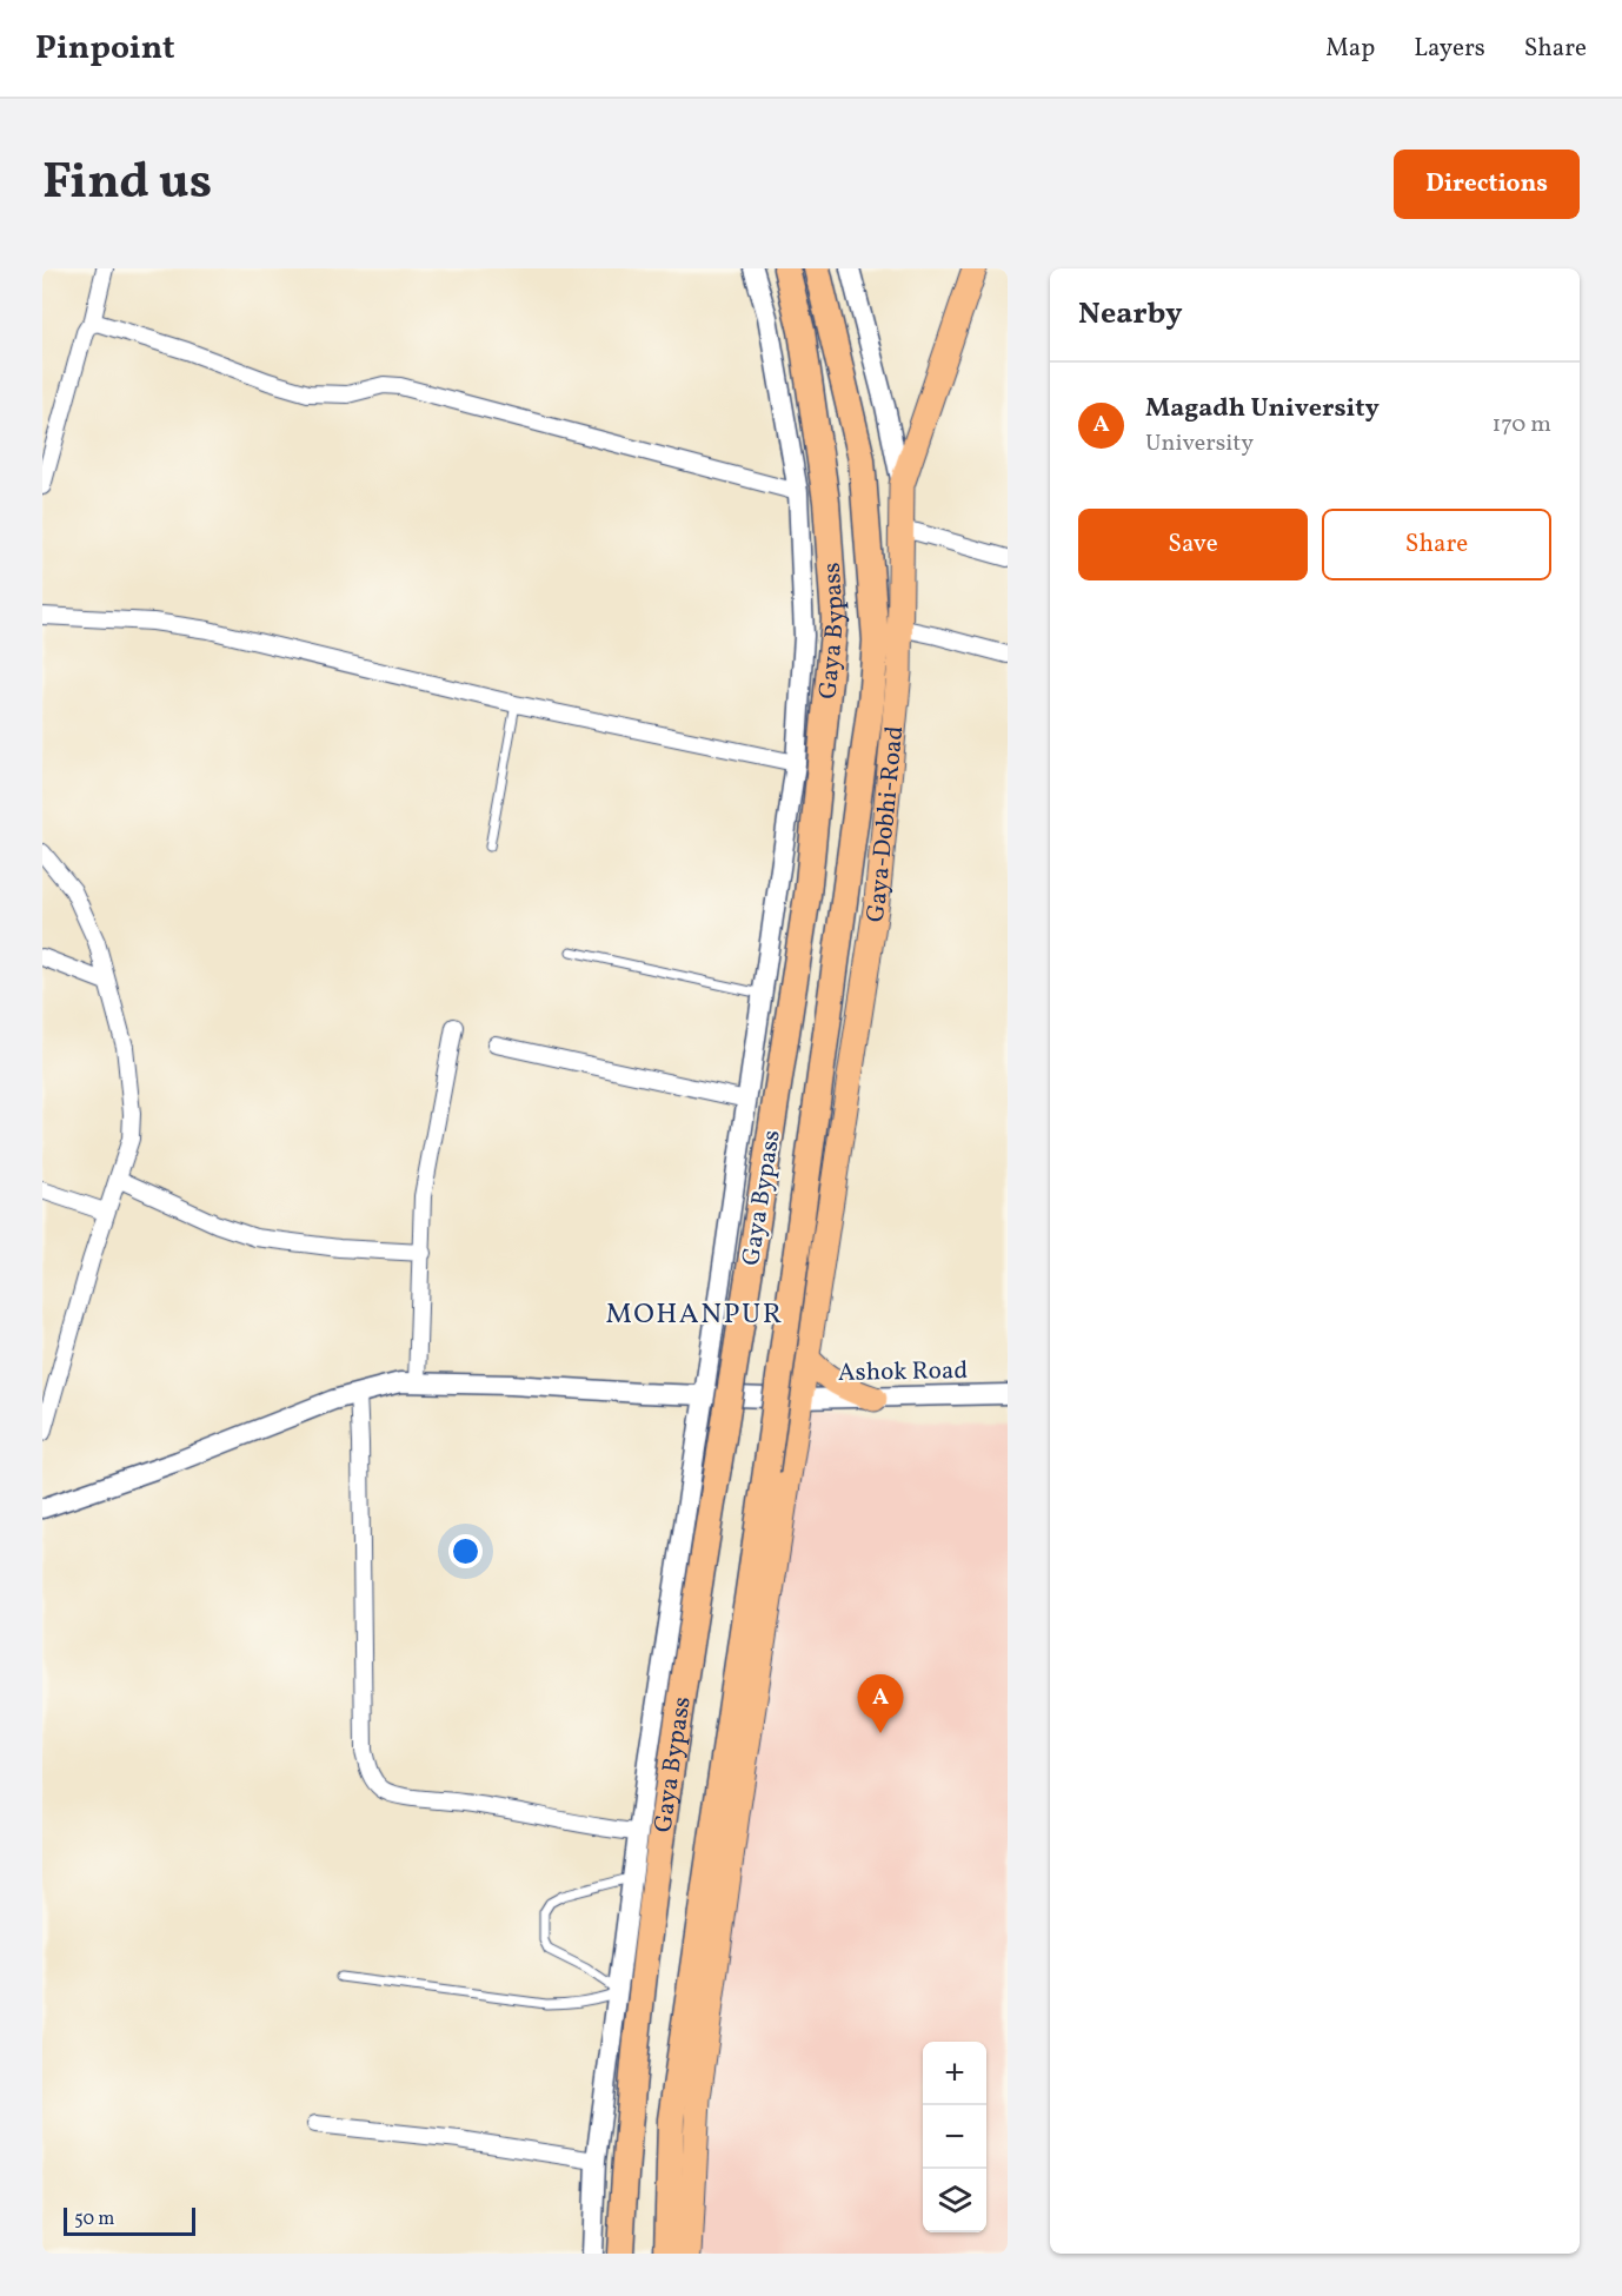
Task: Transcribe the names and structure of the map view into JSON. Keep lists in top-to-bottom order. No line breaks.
{"streets":{"highway":["Gaya Bypass"],"main road":["Gaya-Dobhi-Road"],"street":["Ashok Road"]},"crossings":[["Gaya-Dobhi-Road","Ashok Road"]],"districts":["MOHANPUR"],"scale_bar":"50 m","page":{"header":"Pinpoint","nav":["Map","Layers","Share"],"title":"Find us","buttons":["Directions",["Save","Share"]],"heading":"Nearby","list":[{"mark":"A","name":"Magadh University","note":"University","value":"170 m"}],"pins":"A","map_buttons":["+","−"],"scale":"50 m"}}
